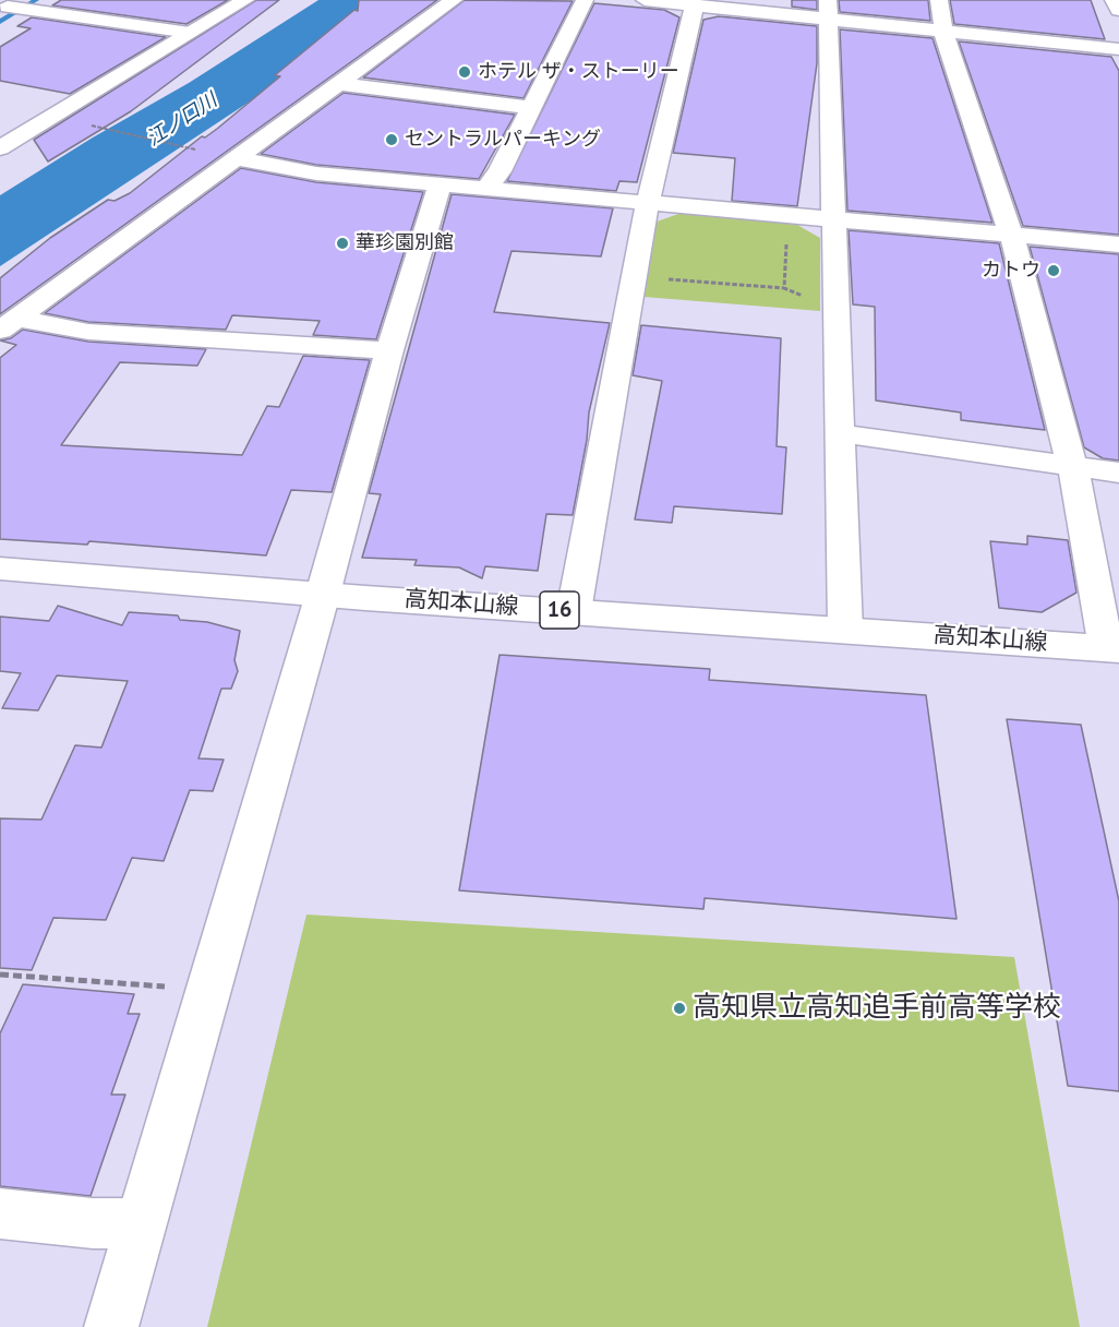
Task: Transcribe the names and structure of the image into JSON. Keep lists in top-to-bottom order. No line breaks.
{"streets":{"street":["高知本山線","16"]},"water":["江ノ口川"],"places":["ホテル ザ・ストーリー","セントラルパーキング","華珍園別館","カトウ","高知県立高知追手前高等学校"]}
